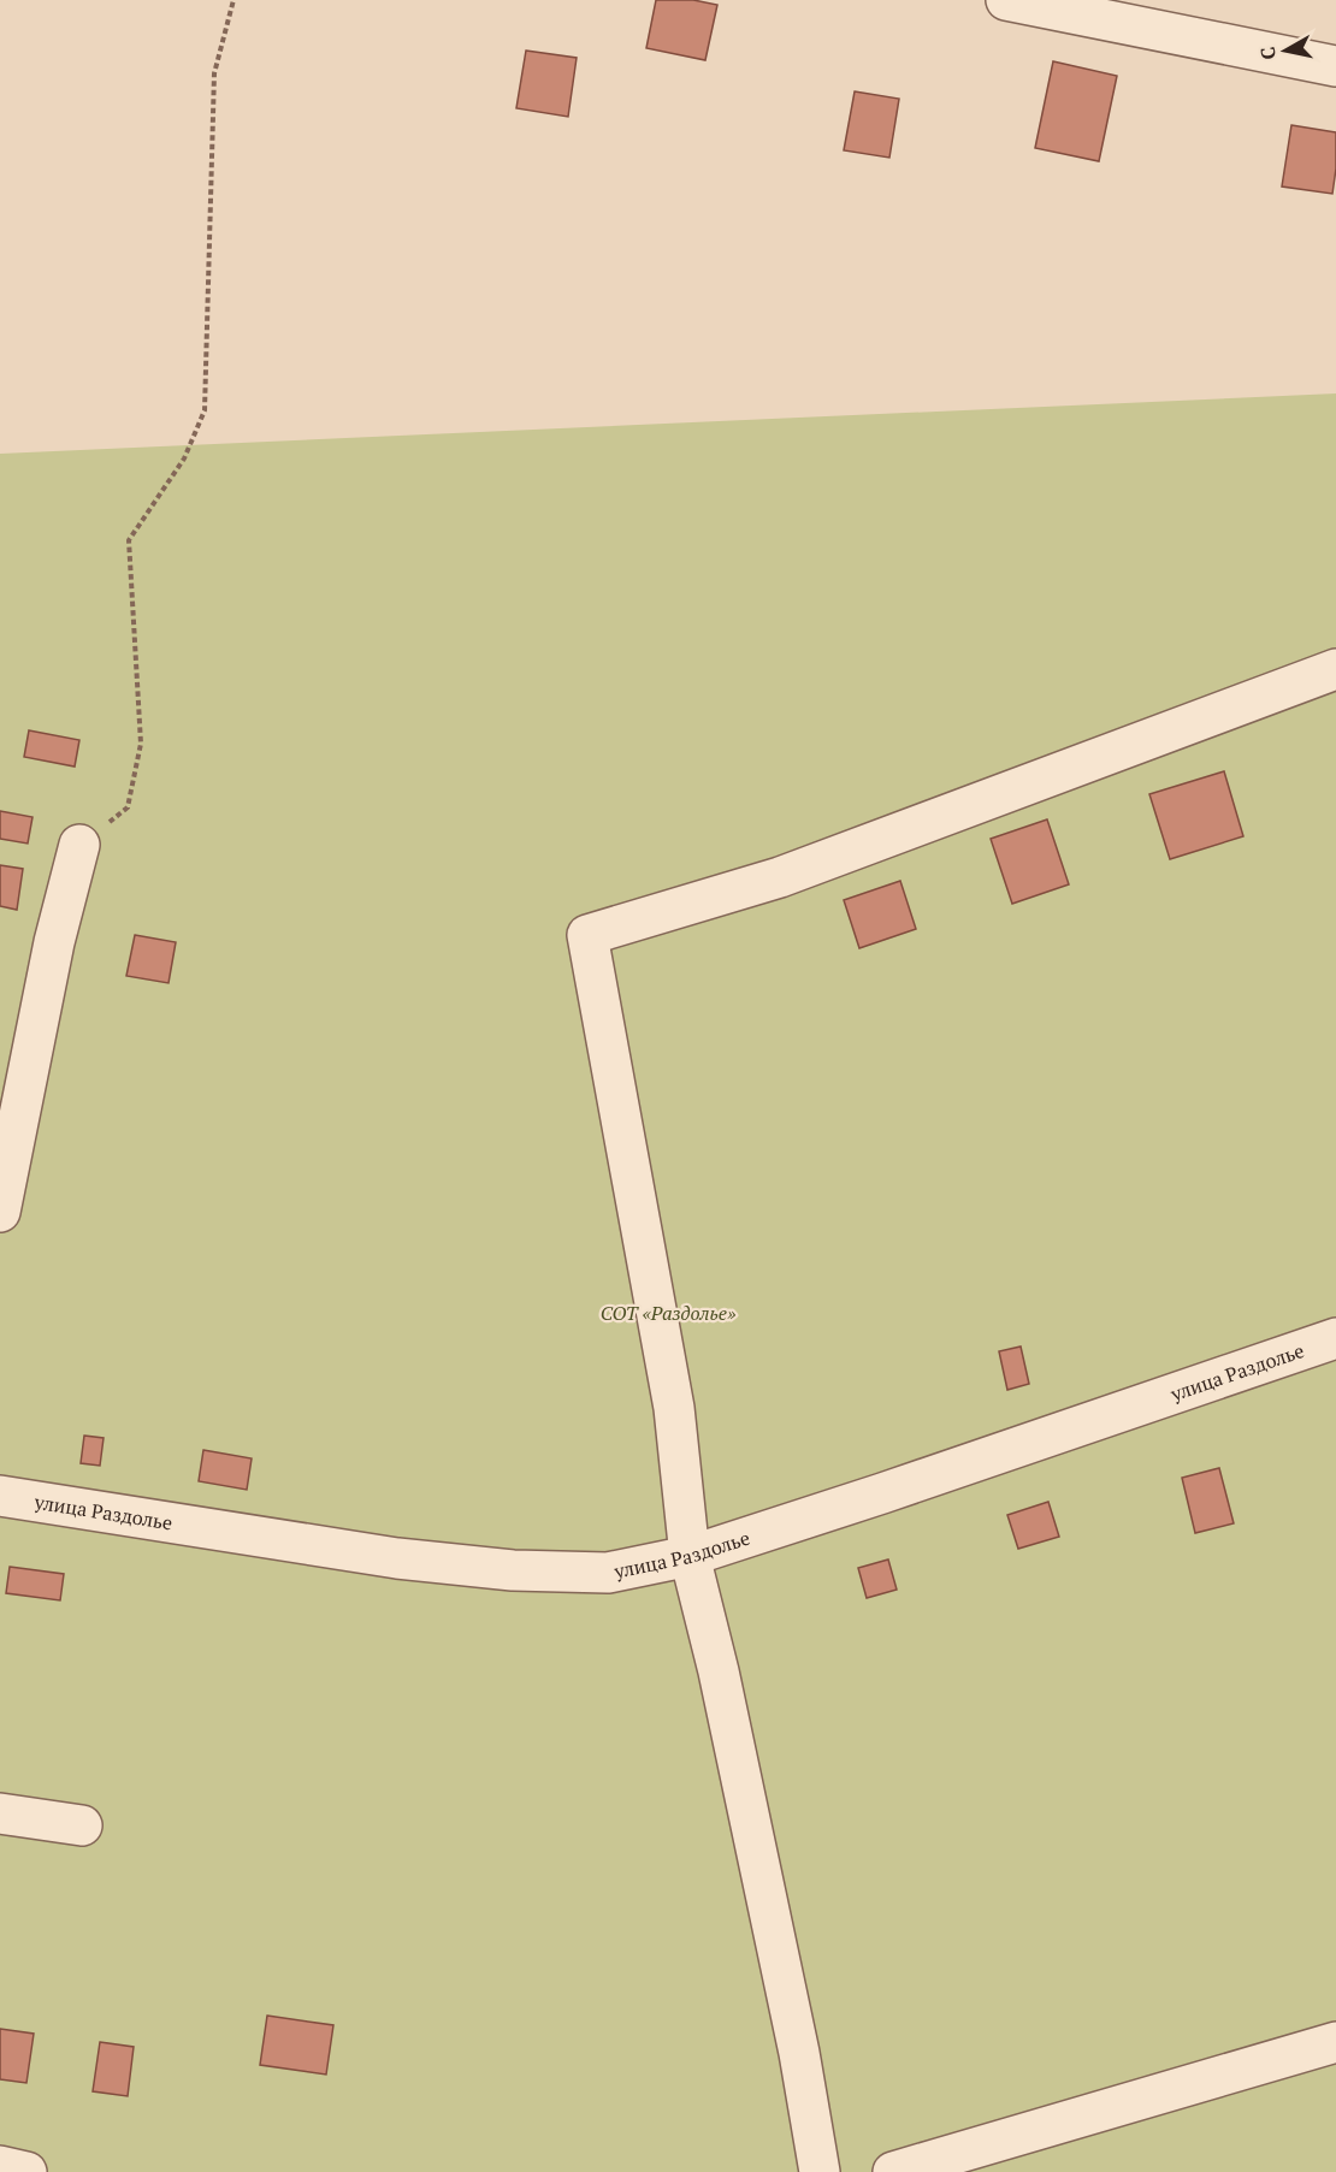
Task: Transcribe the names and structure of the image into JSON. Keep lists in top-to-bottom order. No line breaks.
{"streets":{"street":["улица Раздолье"]},"parks":["СОТ «Раздолье»"],"north":"left"}
